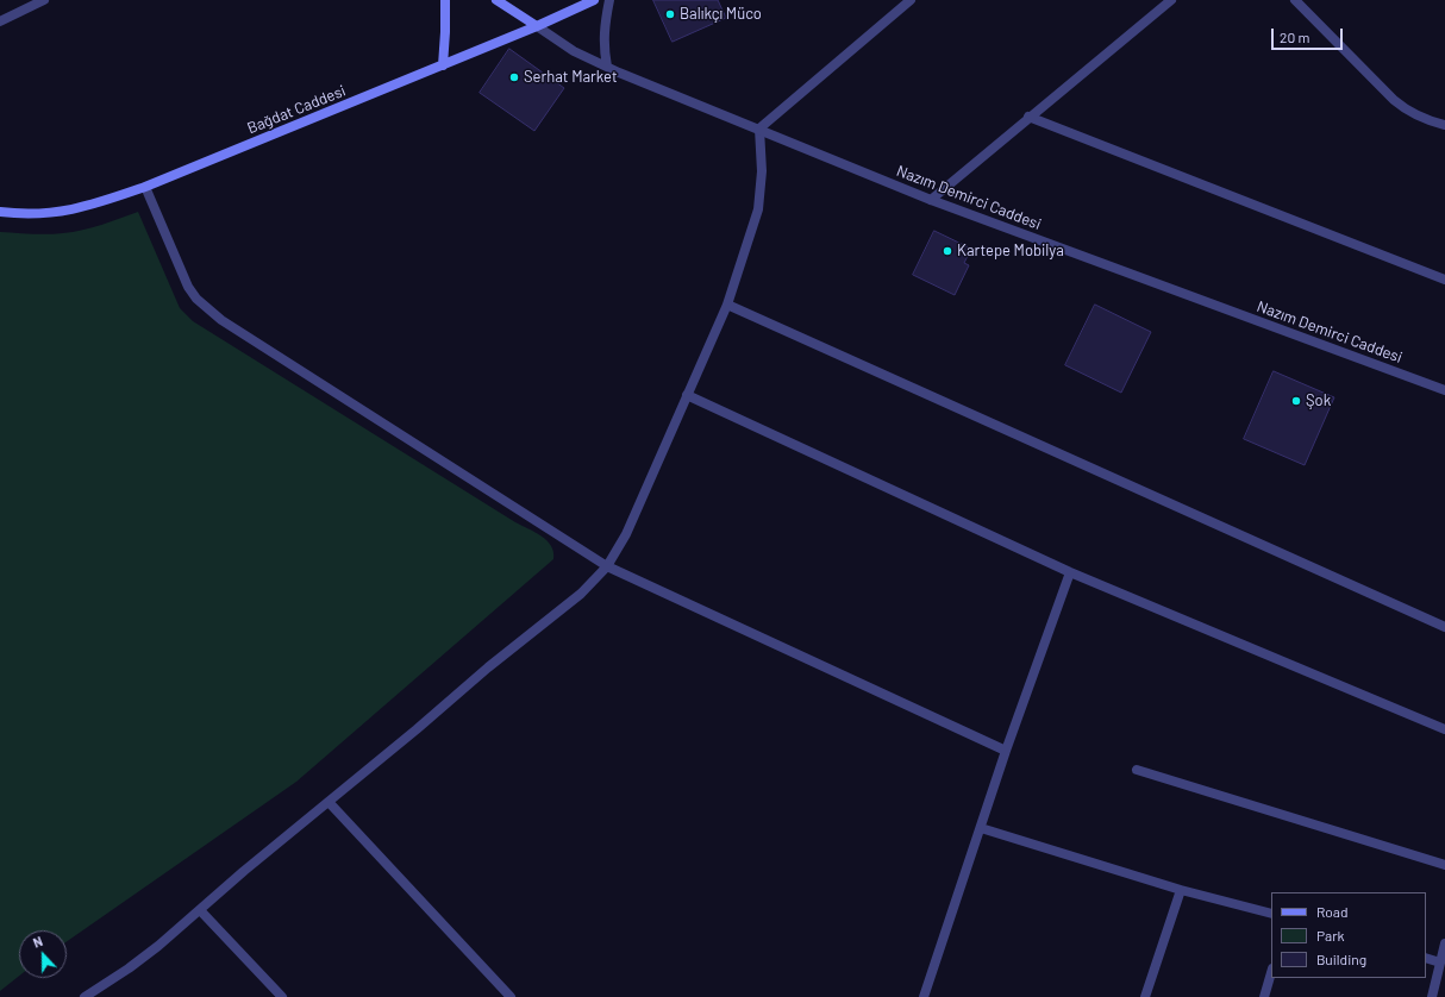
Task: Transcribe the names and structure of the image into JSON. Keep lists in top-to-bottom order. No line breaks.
{"streets":{"main road":["Bağdat Caddesi","Nazım Demirci Caddesi"]},"crossings":[["Bağdat Caddesi","Nazım Demirci Caddesi"]],"places":["Balıkçı Müco","Serhat Market","Kartepe Mobilya","Şok"],"legend":["Road","Park","Building"],"scale_bar":"20 m","north":"top"}
